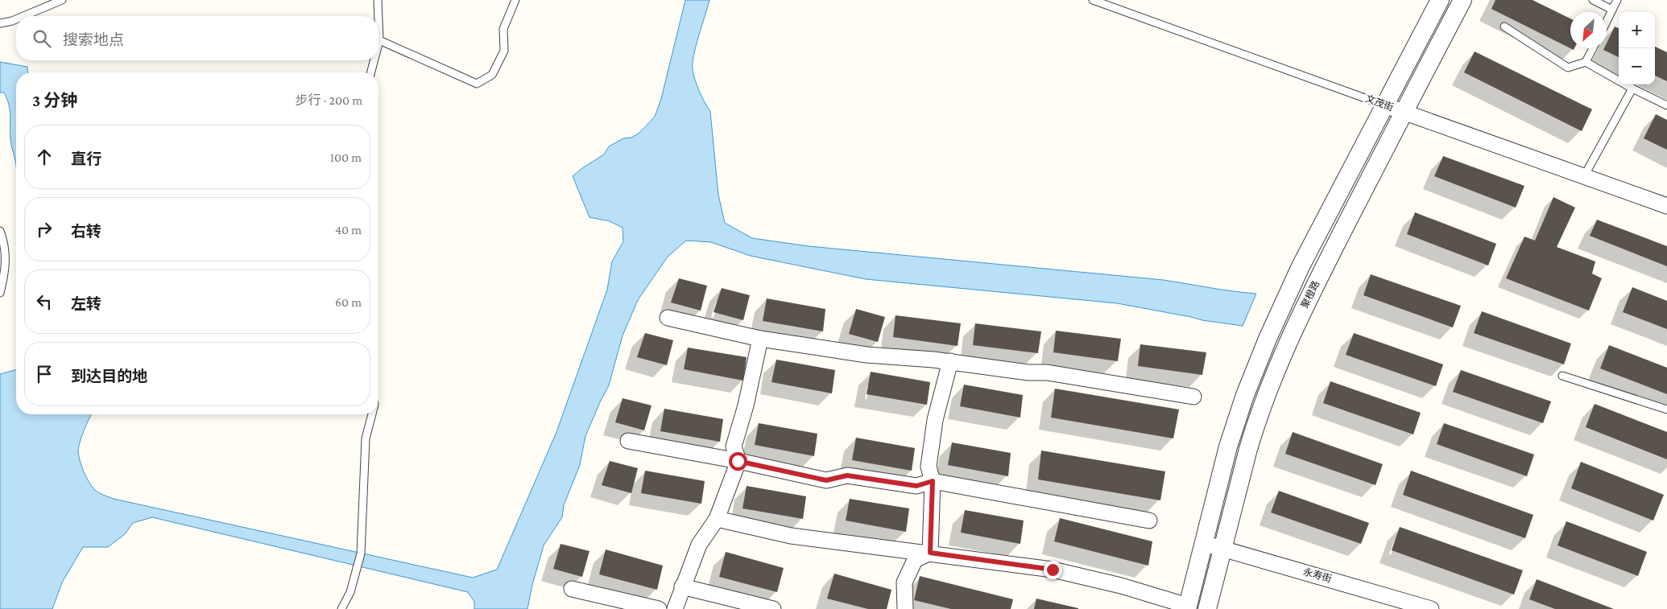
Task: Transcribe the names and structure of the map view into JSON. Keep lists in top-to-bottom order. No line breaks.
{"streets":{"street":["文茂街","聚橙路","永寿街"]},"crossings":[["文茂街","聚橙路"],["聚橙路","永寿街"]],"north":"bottom left","page":{"map_buttons":["+","−"],"search":"搜索地点","heading":["3 分钟","步行 · 200 m"],"list":[["直行","100 m"],["右转","40 m"],["左转","60 m"],"到达目的地"]}}
